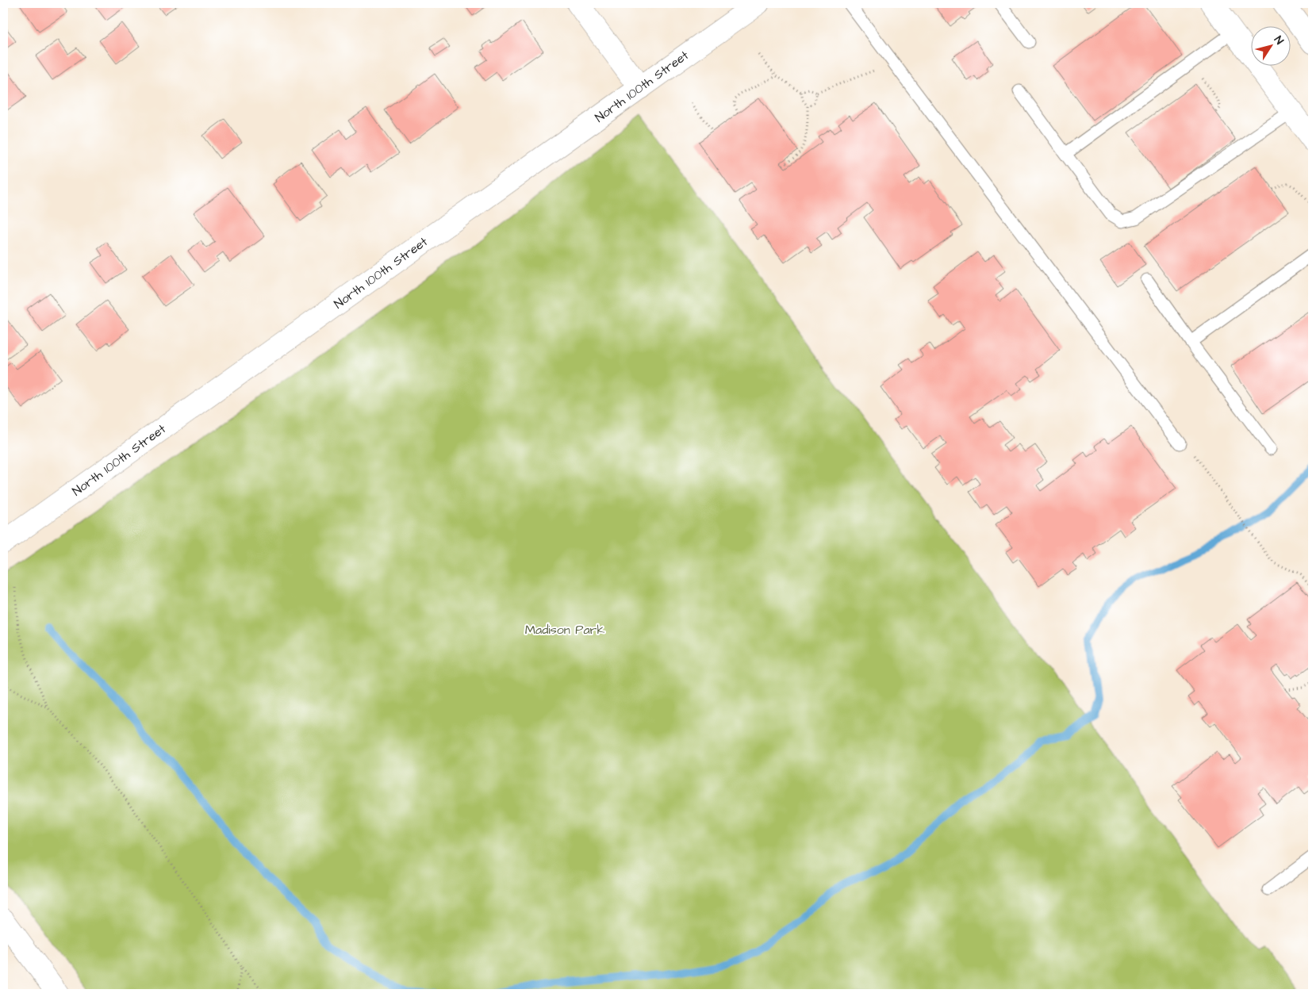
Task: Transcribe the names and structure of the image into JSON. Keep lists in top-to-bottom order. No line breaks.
{"streets":{"street":["North 100th Street"]},"parks":["Madison Park"],"north":"top right"}
